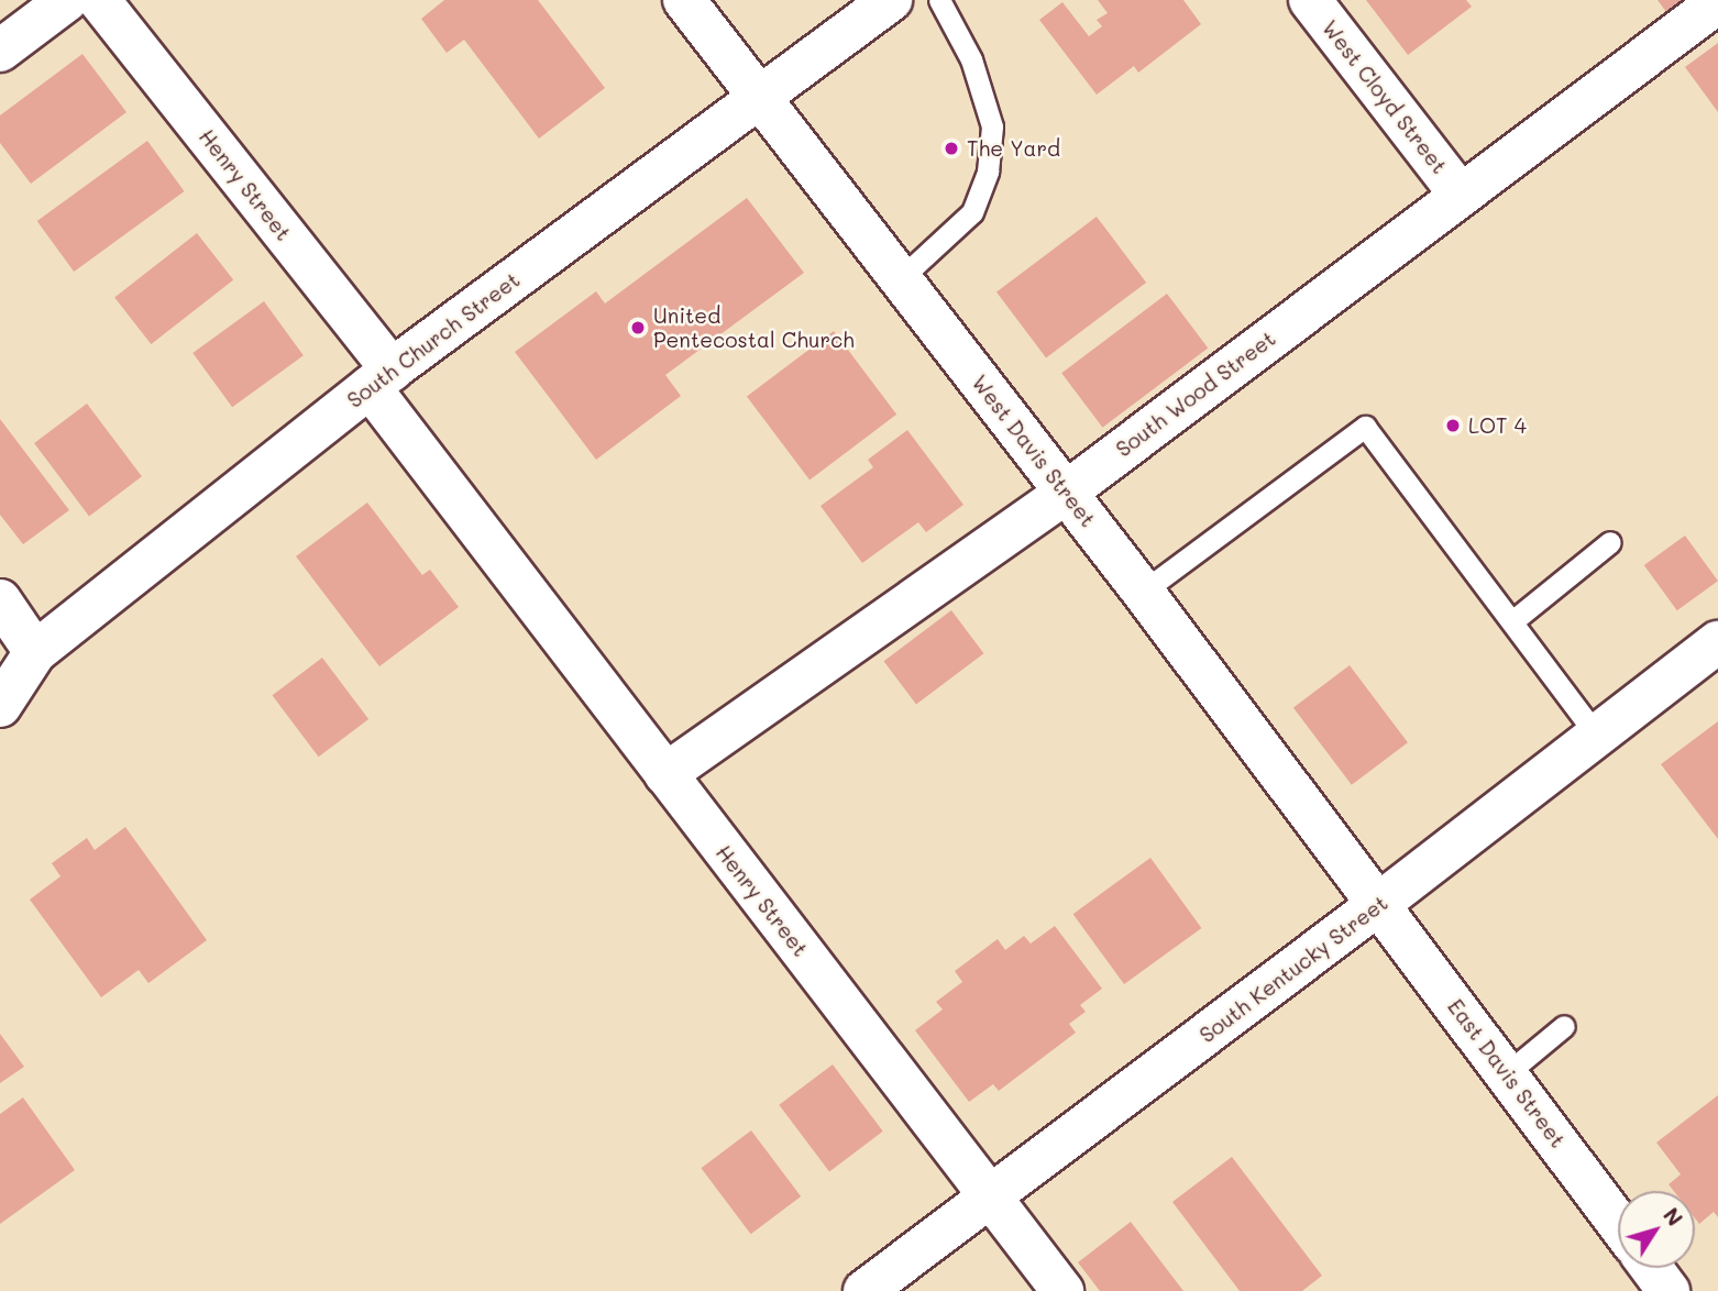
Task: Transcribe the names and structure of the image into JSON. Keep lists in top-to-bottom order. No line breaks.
{"streets":{"street":["West Cloyd Street","Henry Street","South Church Street","South Wood Street","West Davis Street","South Kentucky Street","East Davis Street"]},"crossings":[["West Cloyd Street","South Wood Street"],["Henry Street","South Church Street"],["Henry Street","South Wood Street"],["Henry Street","South Kentucky Street"],["South Church Street","West Davis Street"],["South Wood Street","West Davis Street"],["West Davis Street","South Kentucky Street"],["West Davis Street","East Davis Street"],["South Kentucky Street","East Davis Street"]],"places":["The Yard","United Pentecostal Church","LOT 4"],"north":"top right"}
